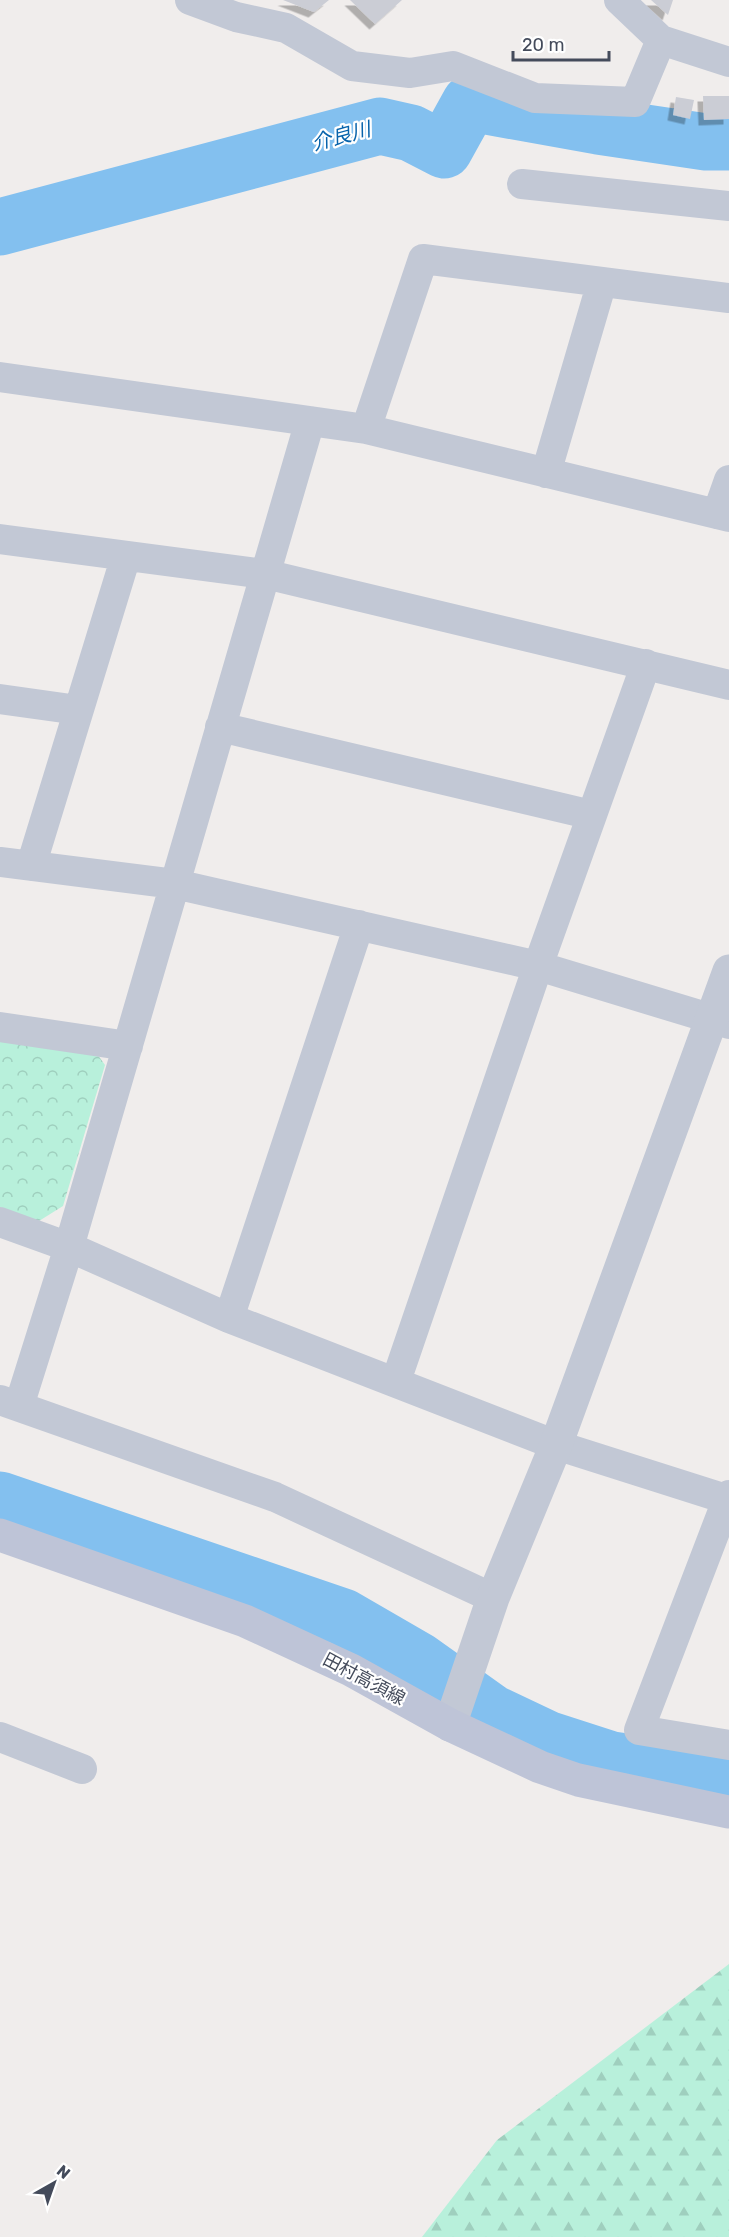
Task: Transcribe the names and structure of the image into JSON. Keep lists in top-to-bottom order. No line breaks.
{"streets":{"main road":["田村高須線"]},"water":["介良川"],"scale_bar":"20 m","north":"top right"}
